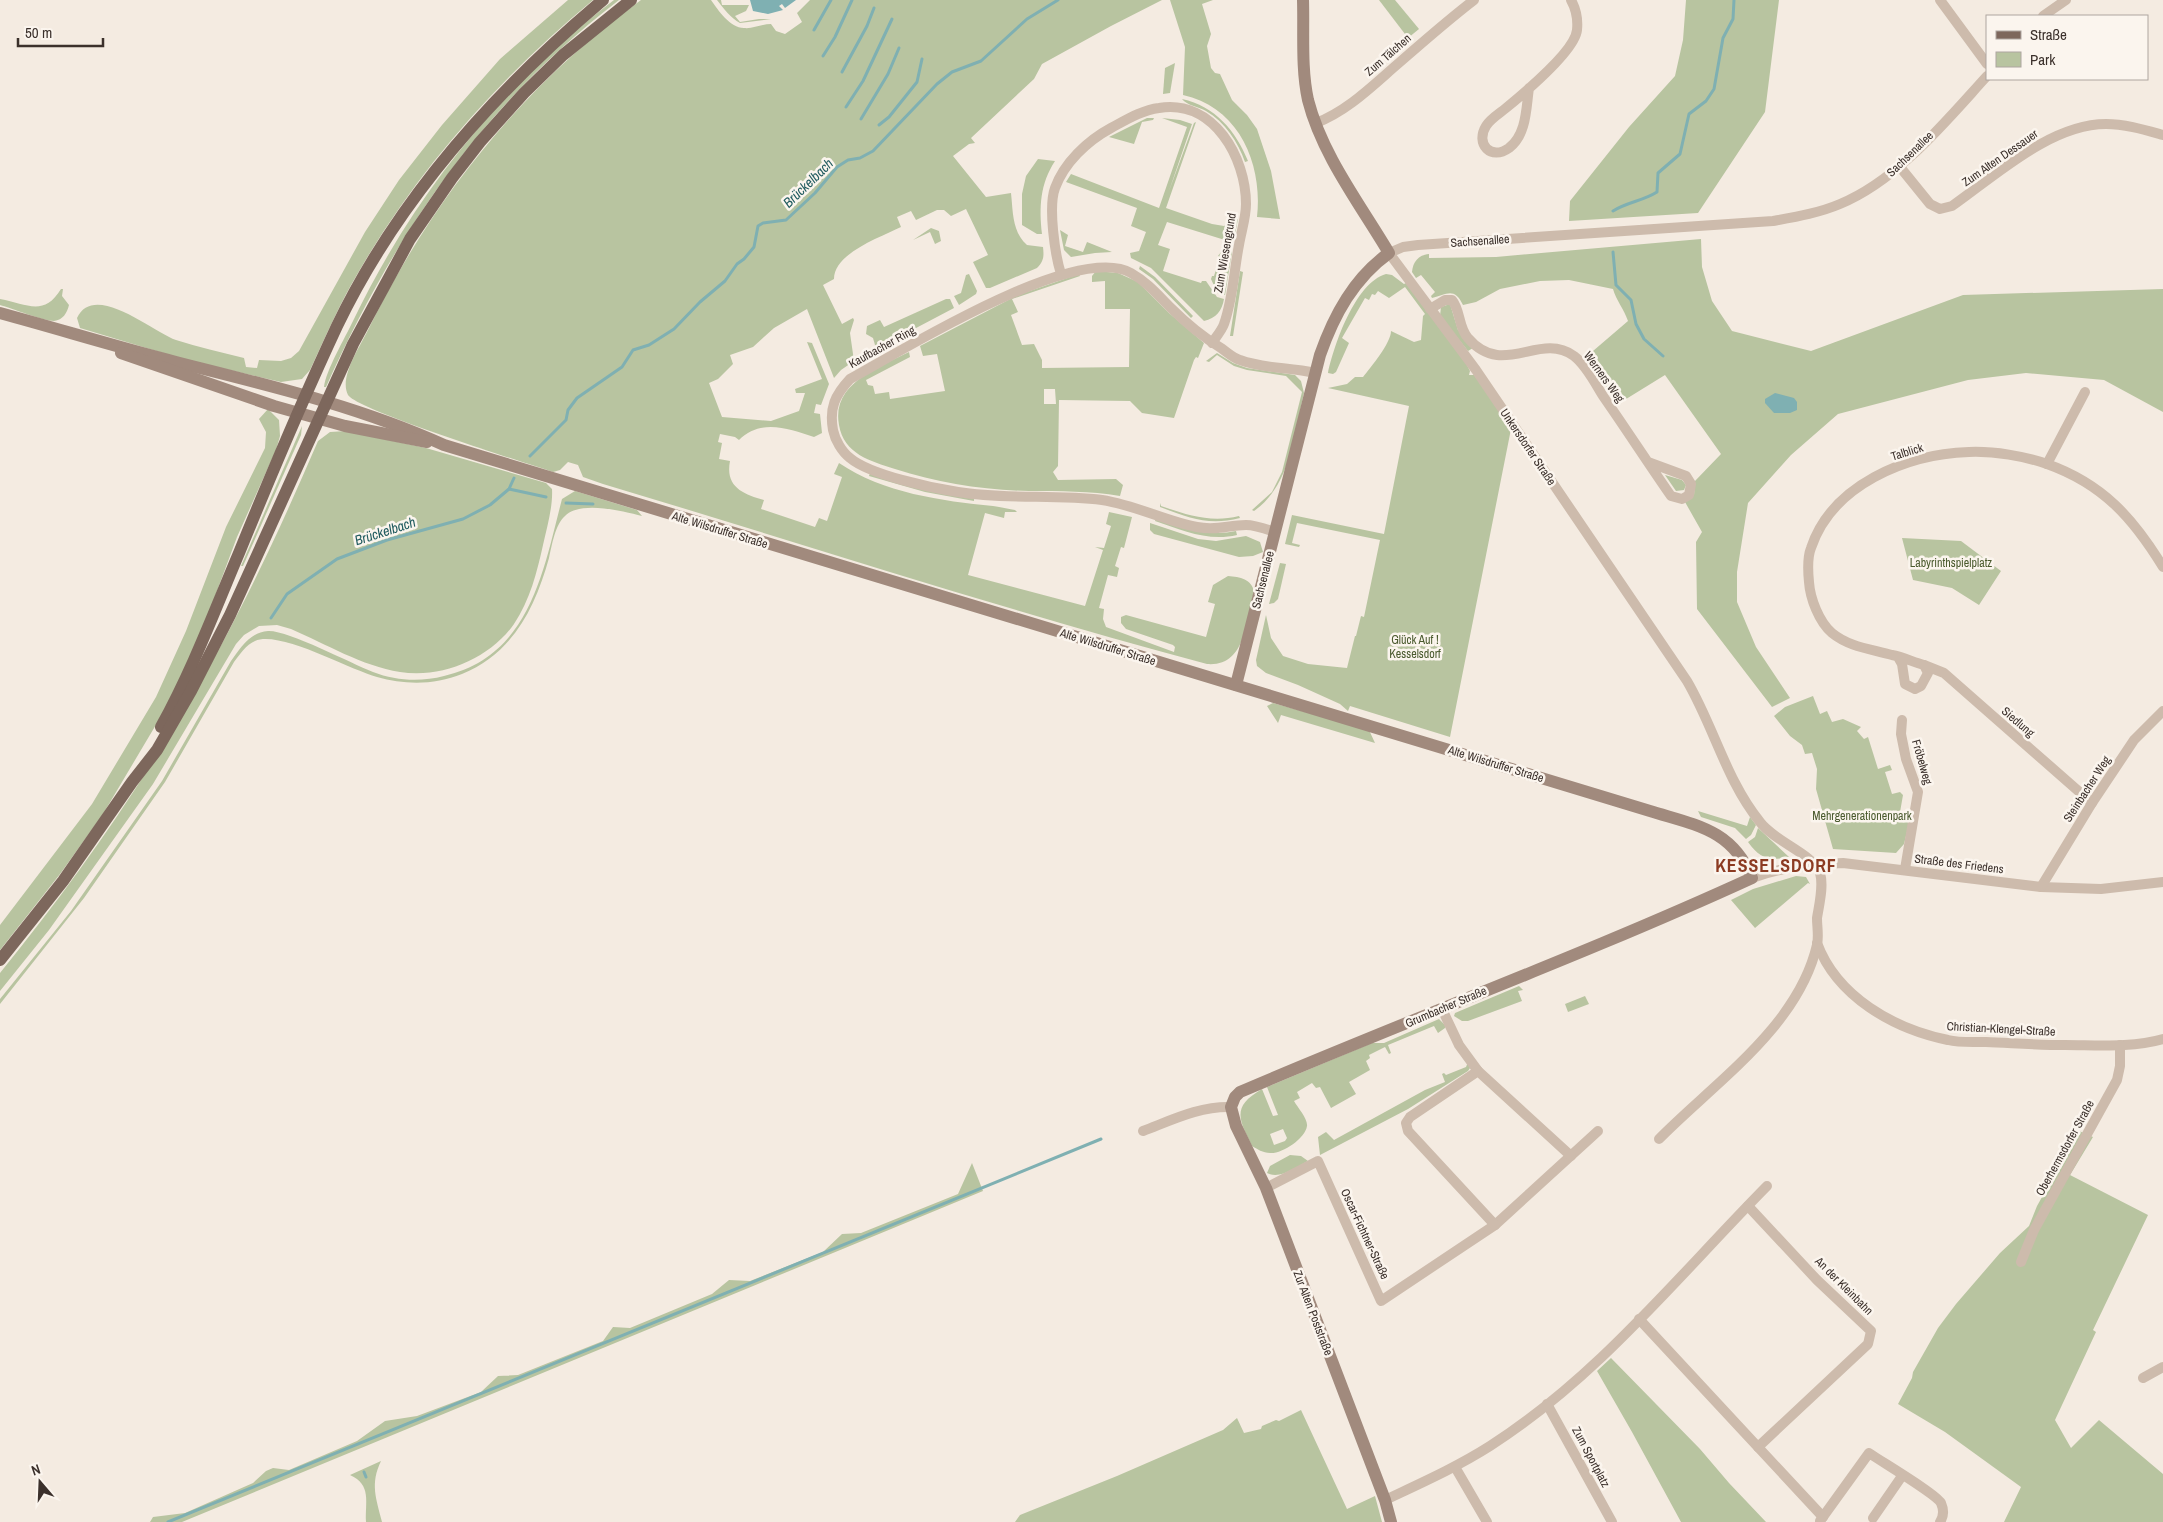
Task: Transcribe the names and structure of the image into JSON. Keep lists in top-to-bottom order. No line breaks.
{"streets":{"street":["Zum Tälchen","Sachsenallee","Zum Alten Dessauer","Zum Wiesengrund","Kaufbacher Ring","Werners Weg","Unkersdorfer Straße","Talblick","Alte Wilsdruffer Straße","Siedlung","Fröbelweg","Steinbacher Weg","Straße des Friedens","Grumbacher Straße","Christian-Klengel-Straße","Oberhermsdorfer Straße","Oscar-Fichtner-Straße","An der Kleinbahn","Zur Alten Poststraße","Zum Sportplatz"]},"crossings":[["Zum Tälchen","Unkersdorfer Straße"],["Sachsenallee","Zum Alten Dessauer"],["Sachsenallee","Kaufbacher Ring"],["Sachsenallee","Unkersdorfer Straße"],["Sachsenallee","Alte Wilsdruffer Straße"],["Zum Wiesengrund","Kaufbacher Ring"],["Werners Weg","Unkersdorfer Straße"],["Unkersdorfer Straße","Straße des Friedens"],["Unkersdorfer Straße","Christian-Klengel-Straße"],["Talblick","Siedlung"],["Alte Wilsdruffer Straße","Straße des Friedens"],["Alte Wilsdruffer Straße","Grumbacher Straße"],["Siedlung","Steinbacher Weg"],["Fröbelweg","Straße des Friedens"],["Steinbacher Weg","Straße des Friedens"],["Straße des Friedens","Grumbacher Straße"],["Straße des Friedens","Christian-Klengel-Straße"],["Grumbacher Straße","Zur Alten Poststraße"],["Christian-Klengel-Straße","Oberhermsdorfer Straße"],["Oscar-Fichtner-Straße","Zur Alten Poststraße"]],"districts":["KESSELSDORF"],"water":["Brückelbach"],"parks":["Labyrinthspielplatz","Glück Auf ! Kesselsdorf","Mehrgenerationenpark"],"legend":["Straße","Park"],"scale_bar":"50 m","north":"top"}
